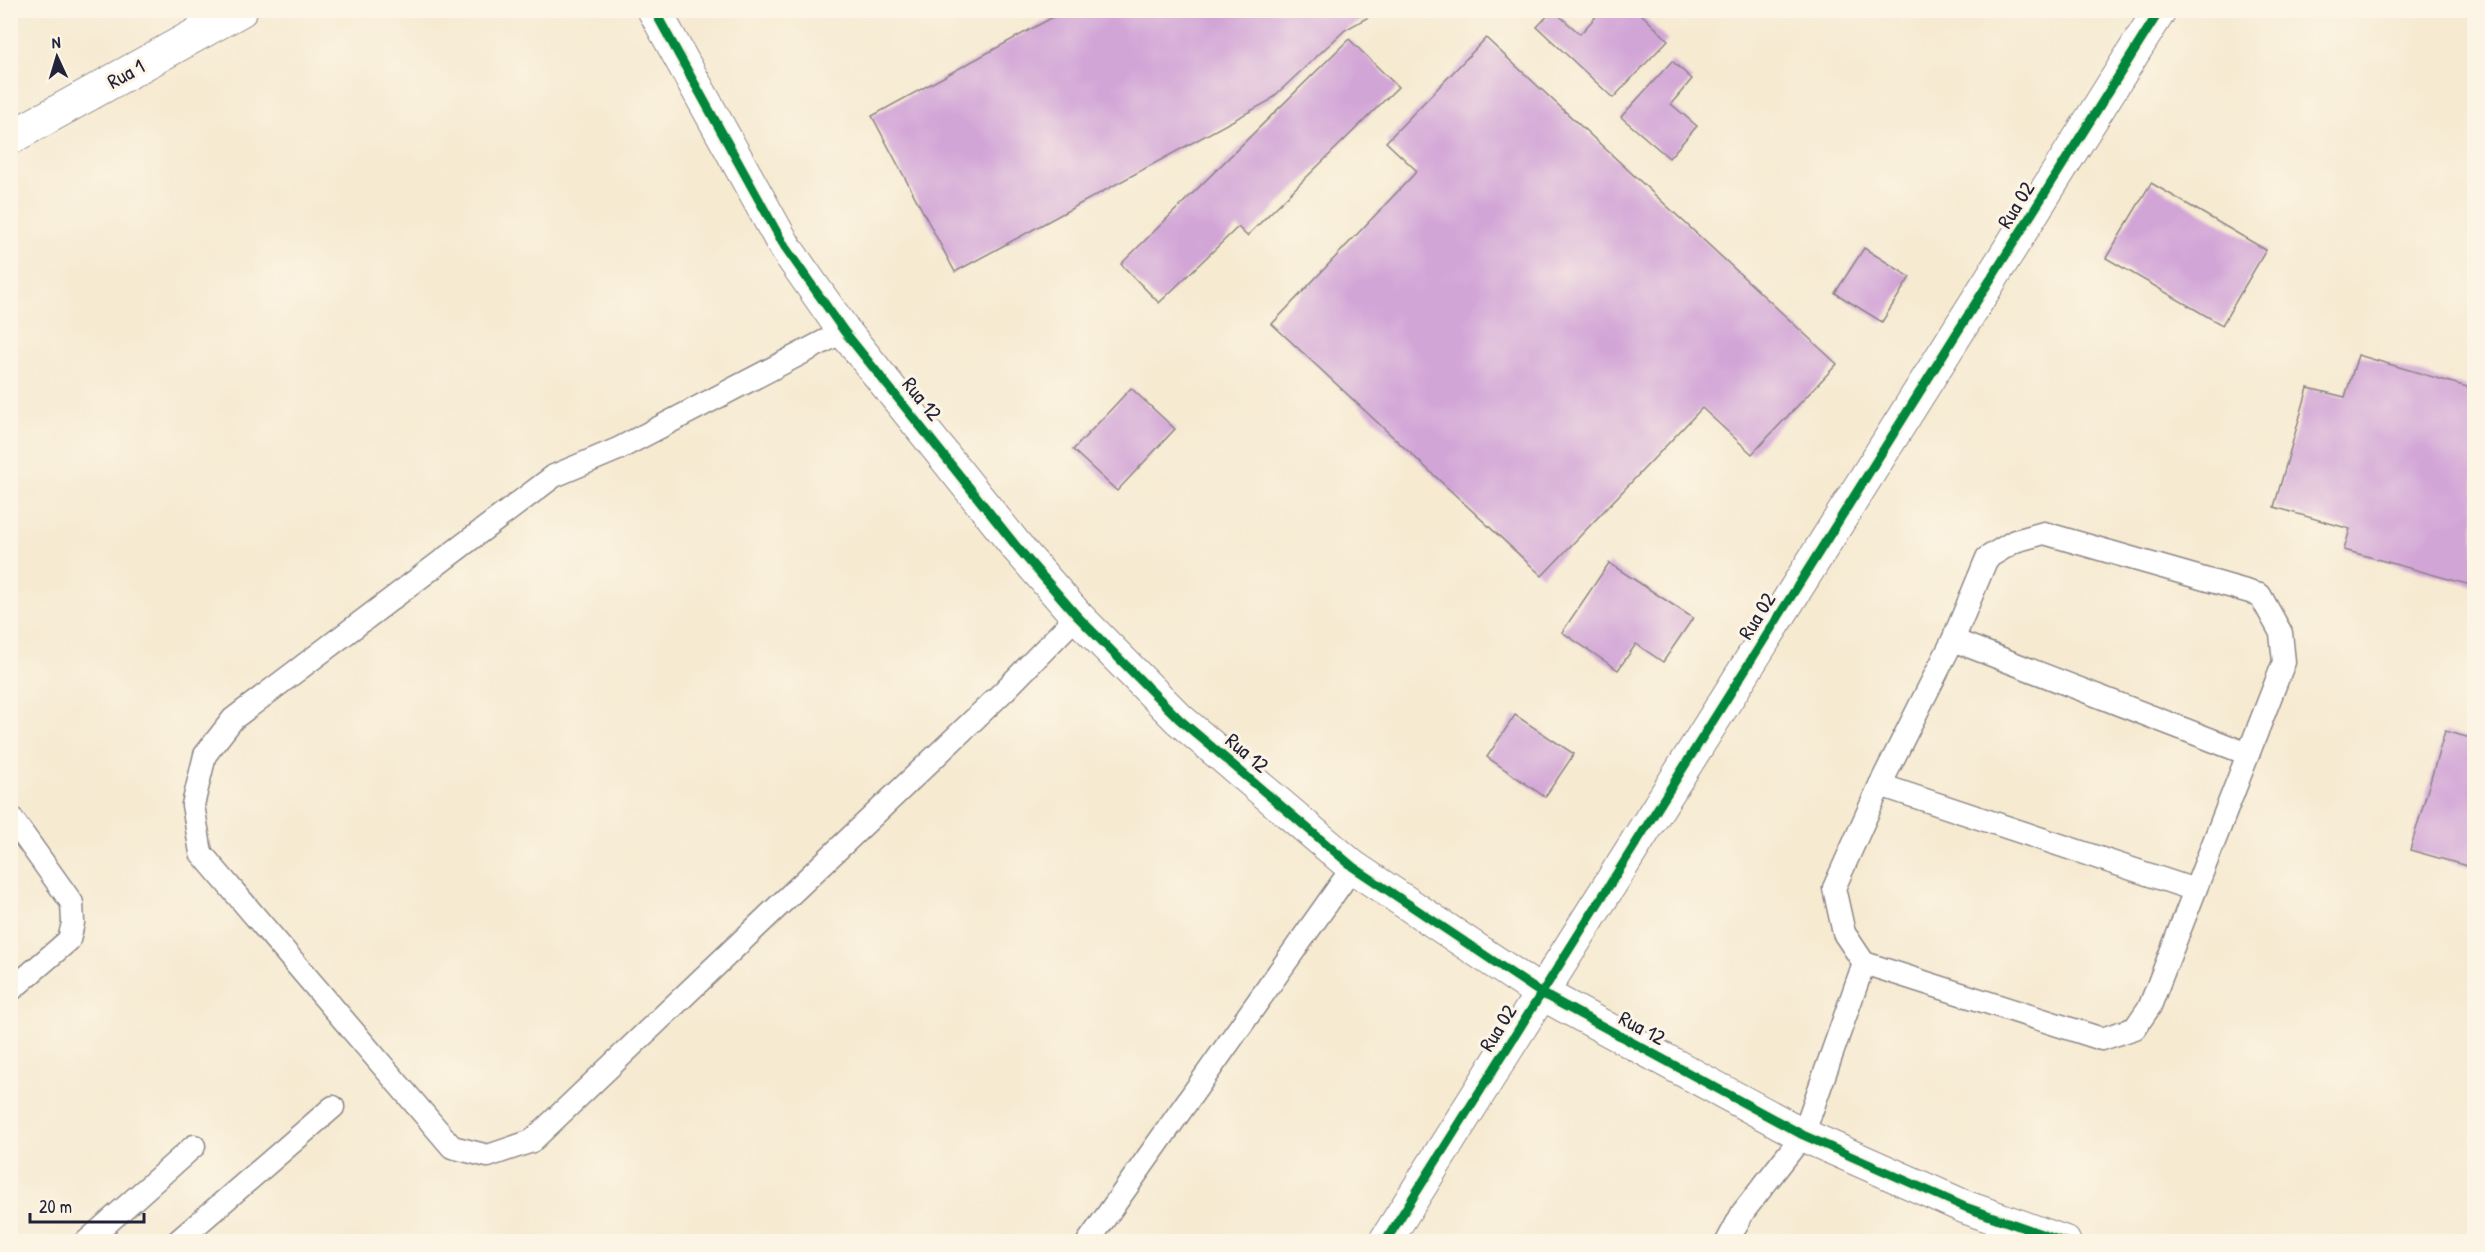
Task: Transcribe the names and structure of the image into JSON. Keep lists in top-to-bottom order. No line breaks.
{"streets":{"street":["Rua 1","Rua 02","Rua 12"]},"crossings":[["Rua 02","Rua 12"]],"scale_bar":"20 m","north":"top"}
